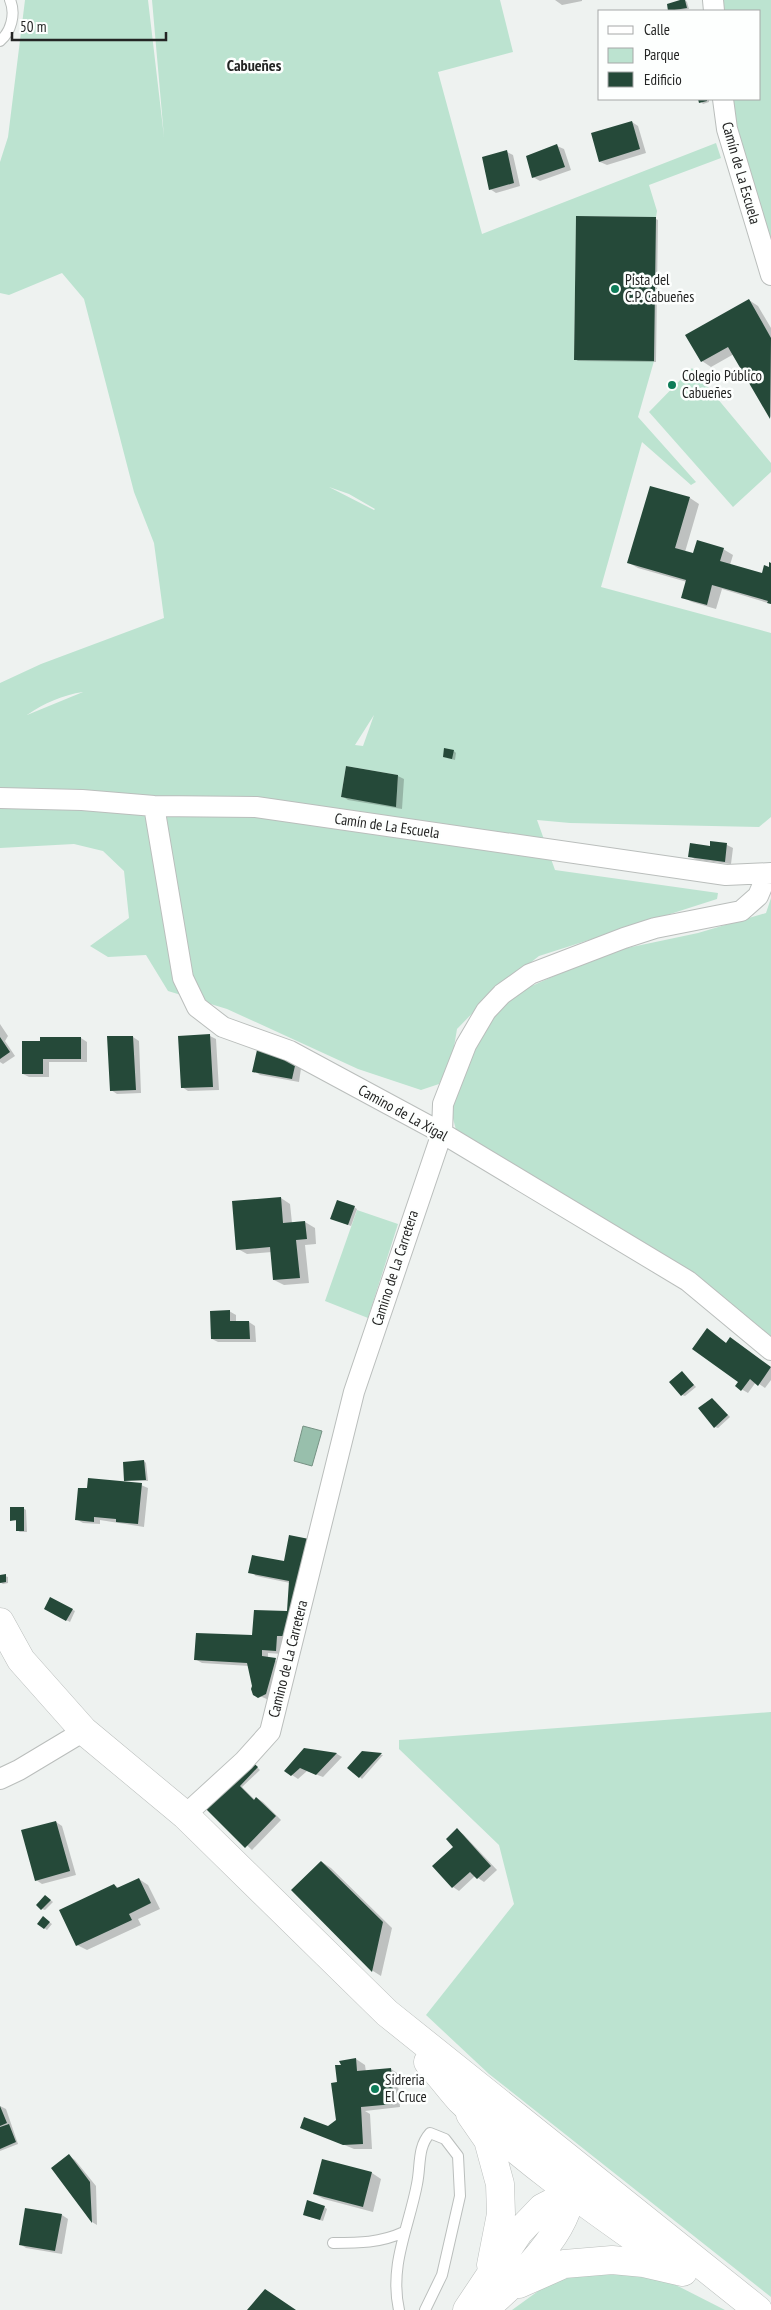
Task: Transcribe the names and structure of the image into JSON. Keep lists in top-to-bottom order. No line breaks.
{"streets":{"street":["Camín de La Escuela","Camino de La Xigal","Camino de La Carretera"]},"crossings":[["Camín de La Escuela","Camino de La Xigal"],["Camín de La Escuela","Camino de La Carretera"],["Camino de La Xigal","Camino de La Carretera"]],"districts":["Cabueñes"],"places":["Pista del C.P. Cabueñes","Colegio Público Cabueñes","Sidreria El Cruce"],"legend":["Calle","Parque","Edificio"],"scale_bar":"50 m"}
